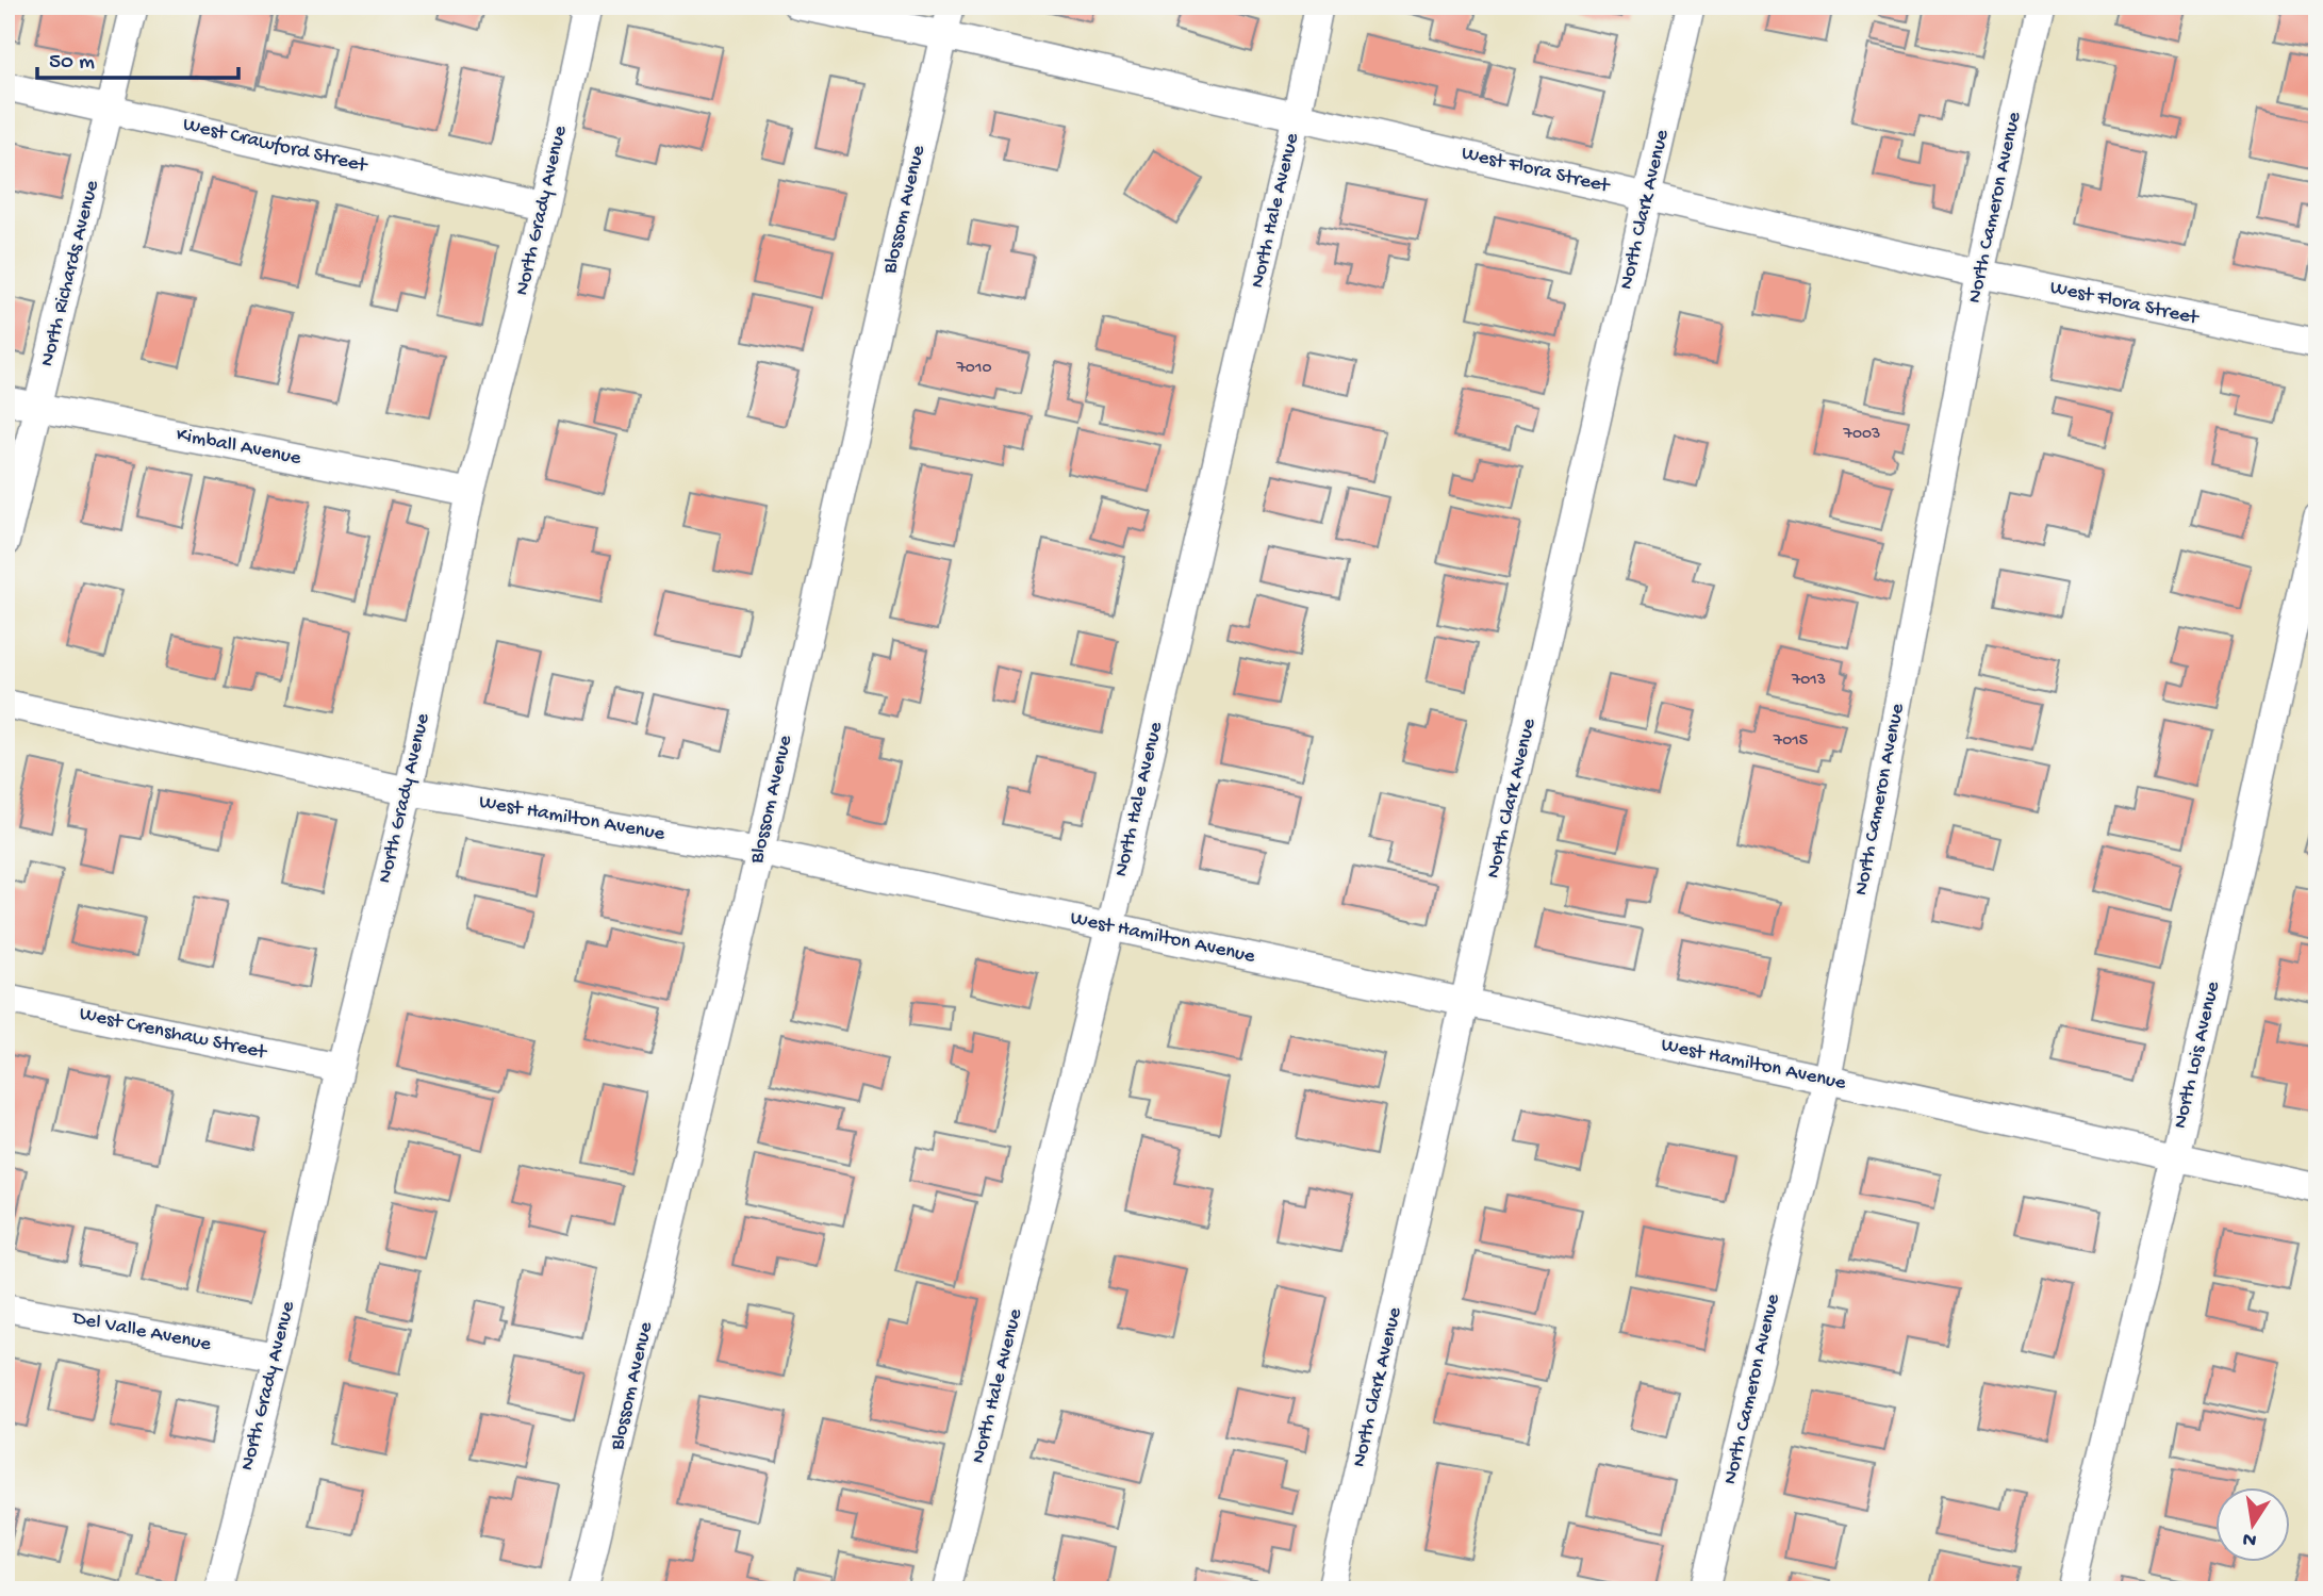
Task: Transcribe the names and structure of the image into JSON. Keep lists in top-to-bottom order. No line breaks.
{"streets":{"street":["West Crawford Street","West Flora Street","North Cameron Avenue","Blossom Avenue","North Clark Avenue","North Grady Avenue","North Hale Avenue","North Richards Avenue","Kimball Avenue","West Hamilton Avenue","West Crenshaw Street","North Lois Avenue","Del Valle Avenue"]},"crossings":[["West Crawford Street","North Grady Avenue"],["West Crawford Street","North Richards Avenue"],["West Flora Street","North Cameron Avenue"],["West Flora Street","Blossom Avenue"],["West Flora Street","North Clark Avenue"],["West Flora Street","North Hale Avenue"],["North Cameron Avenue","West Hamilton Avenue"],["Blossom Avenue","West Hamilton Avenue"],["North Clark Avenue","West Hamilton Avenue"],["North Grady Avenue","Kimball Avenue"],["North Grady Avenue","West Hamilton Avenue"],["North Grady Avenue","West Crenshaw Street"],["North Grady Avenue","Del Valle Avenue"],["North Hale Avenue","West Hamilton Avenue"],["North Richards Avenue","Kimball Avenue"],["West Hamilton Avenue","North Lois Avenue"]],"house_numbers":["7010","7003","7013","7015"],"scale_bar":"50 m","north":"bottom"}
